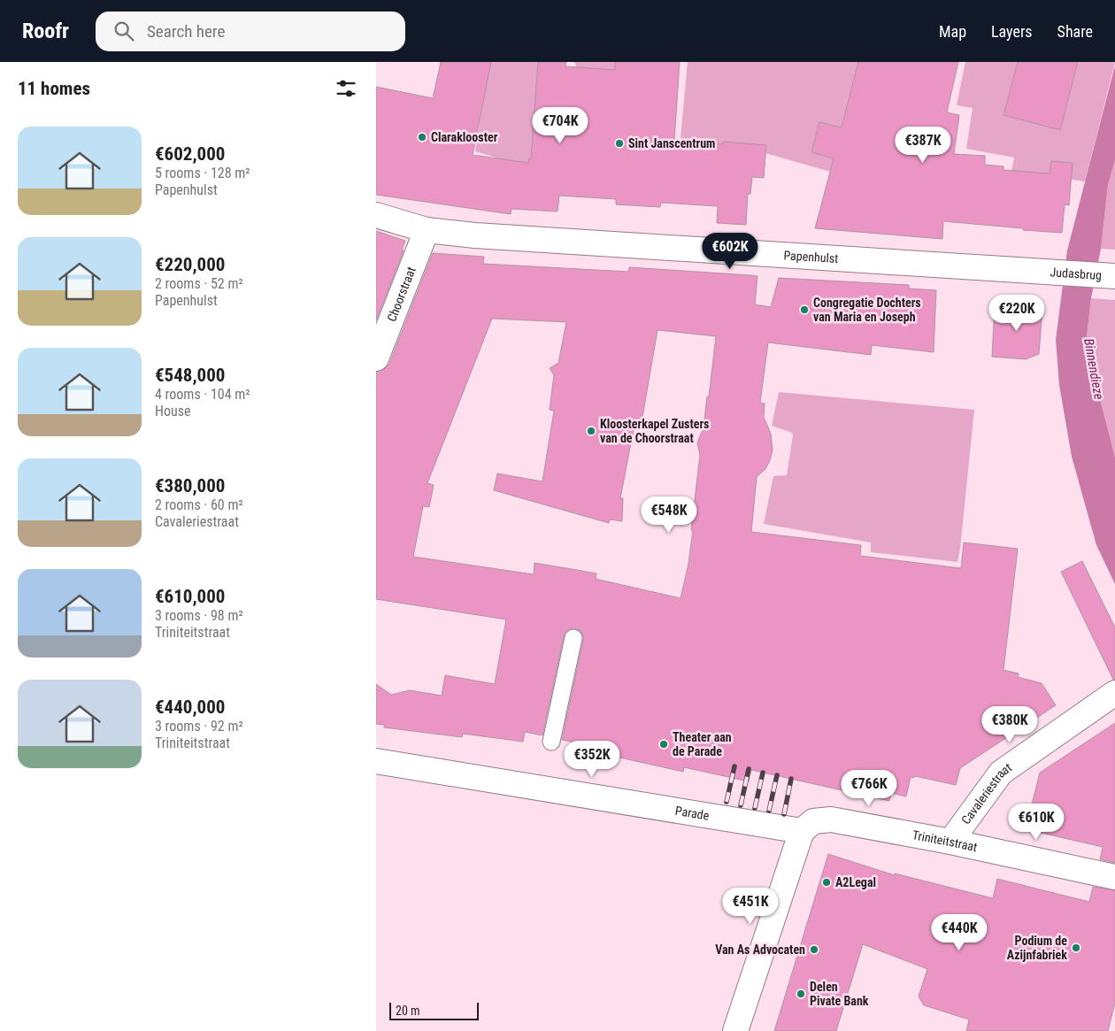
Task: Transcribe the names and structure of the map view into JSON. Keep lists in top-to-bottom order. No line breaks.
{"streets":{"street":["Papenhulst","Judasbrug","Choorstraat","Cavaleriestraat","Parade","Triniteitstraat"]},"crossings":[["Papenhulst","Judasbrug"],["Papenhulst","Choorstraat"],["Cavaleriestraat","Triniteitstraat"],["Parade","Triniteitstraat"]],"water":["Binnendieze"],"places":["Claraklooster","Sint Janscentrum","Congregatie Dochters van Maria en Joseph","Kloosterkapel Zusters van de Choorstraat","Theater aan de Parade","A2Legal","Podium de Azijnfabriek","Van As Advocaten","Delen Pivate Bank"],"scale_bar":"20 m","page":{"header":"Roofr","search":"Search here","nav":["Map","Layers","Share"],"heading":"11 homes","price":["€704K","€387K","€602K","€220K","€548K","€380K","€352K","€766K","€610K","€451K","€440K"],"list":[{"name":"€602,000","note":"5 rooms · 128 m² · Papenhulst"},{"name":"€220,000","note":"2 rooms · 52 m² · Papenhulst"},{"name":"€548,000","note":"4 rooms · 104 m² · House"},{"name":"€380,000","note":"2 rooms · 60 m² · Cavaleriestraat"},{"name":"€610,000","note":"3 rooms · 98 m² · Triniteitstraat"},{"name":"€440,000","note":"3 rooms · 92 m² · Triniteitstraat"}],"scale":"20 m"}}
